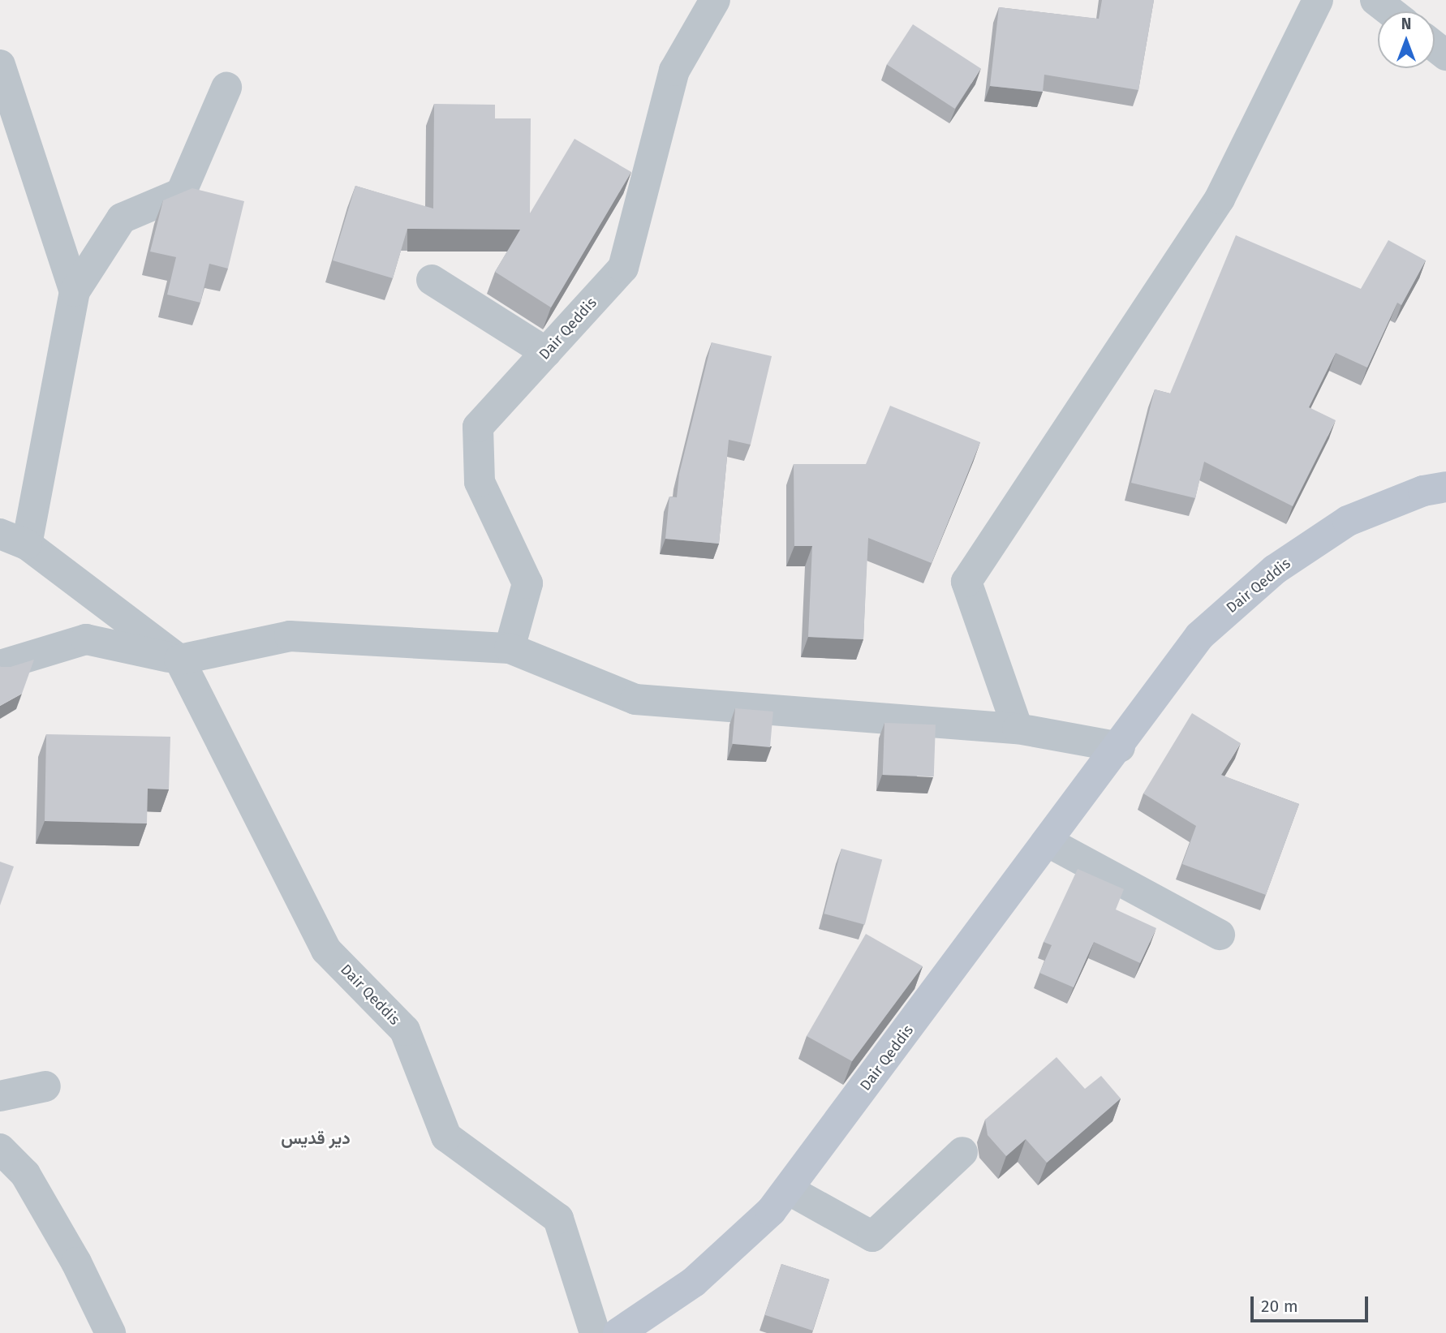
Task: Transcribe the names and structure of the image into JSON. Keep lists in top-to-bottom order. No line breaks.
{"streets":{"main road":["Dair Qeddis"]},"districts":["دير قديس"],"scale_bar":"20 m","north":"top"}
